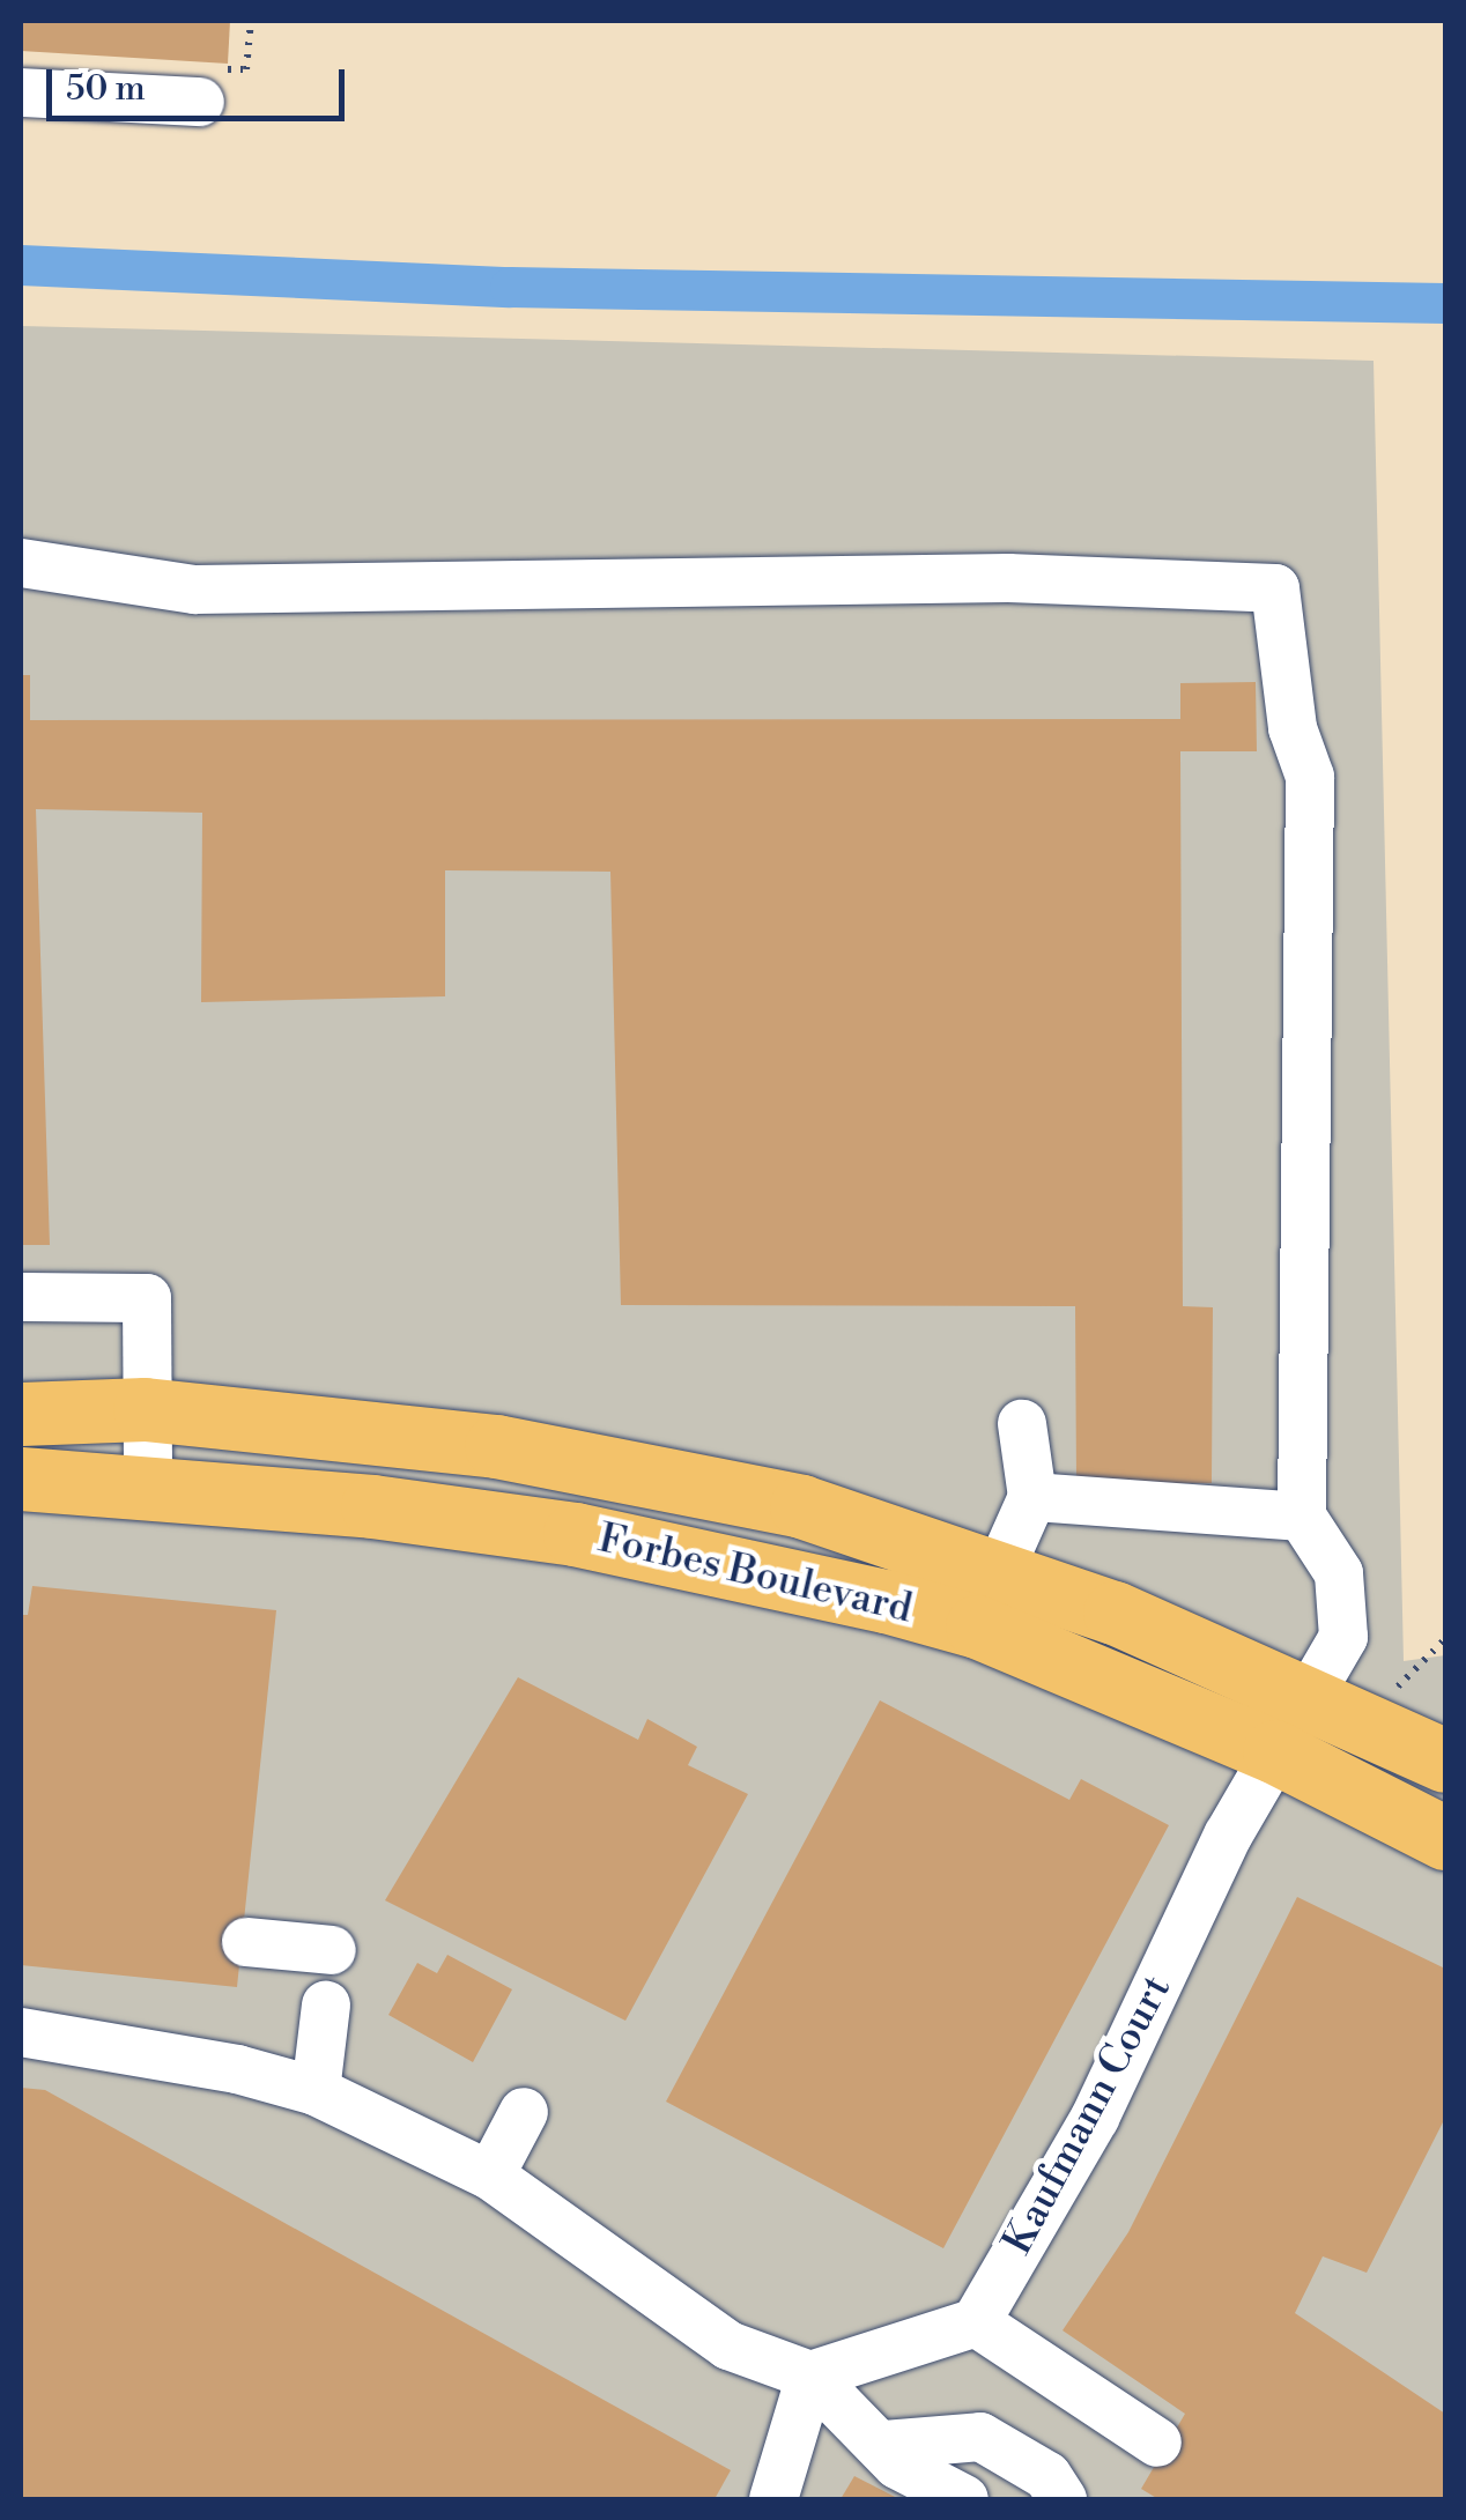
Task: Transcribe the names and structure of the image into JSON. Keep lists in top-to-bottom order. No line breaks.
{"streets":{"main road":["Forbes Boulevard"],"street":["Kaufmann Court"]},"crossings":[["Forbes Boulevard","Kaufmann Court"]],"scale_bar":"50 m"}
